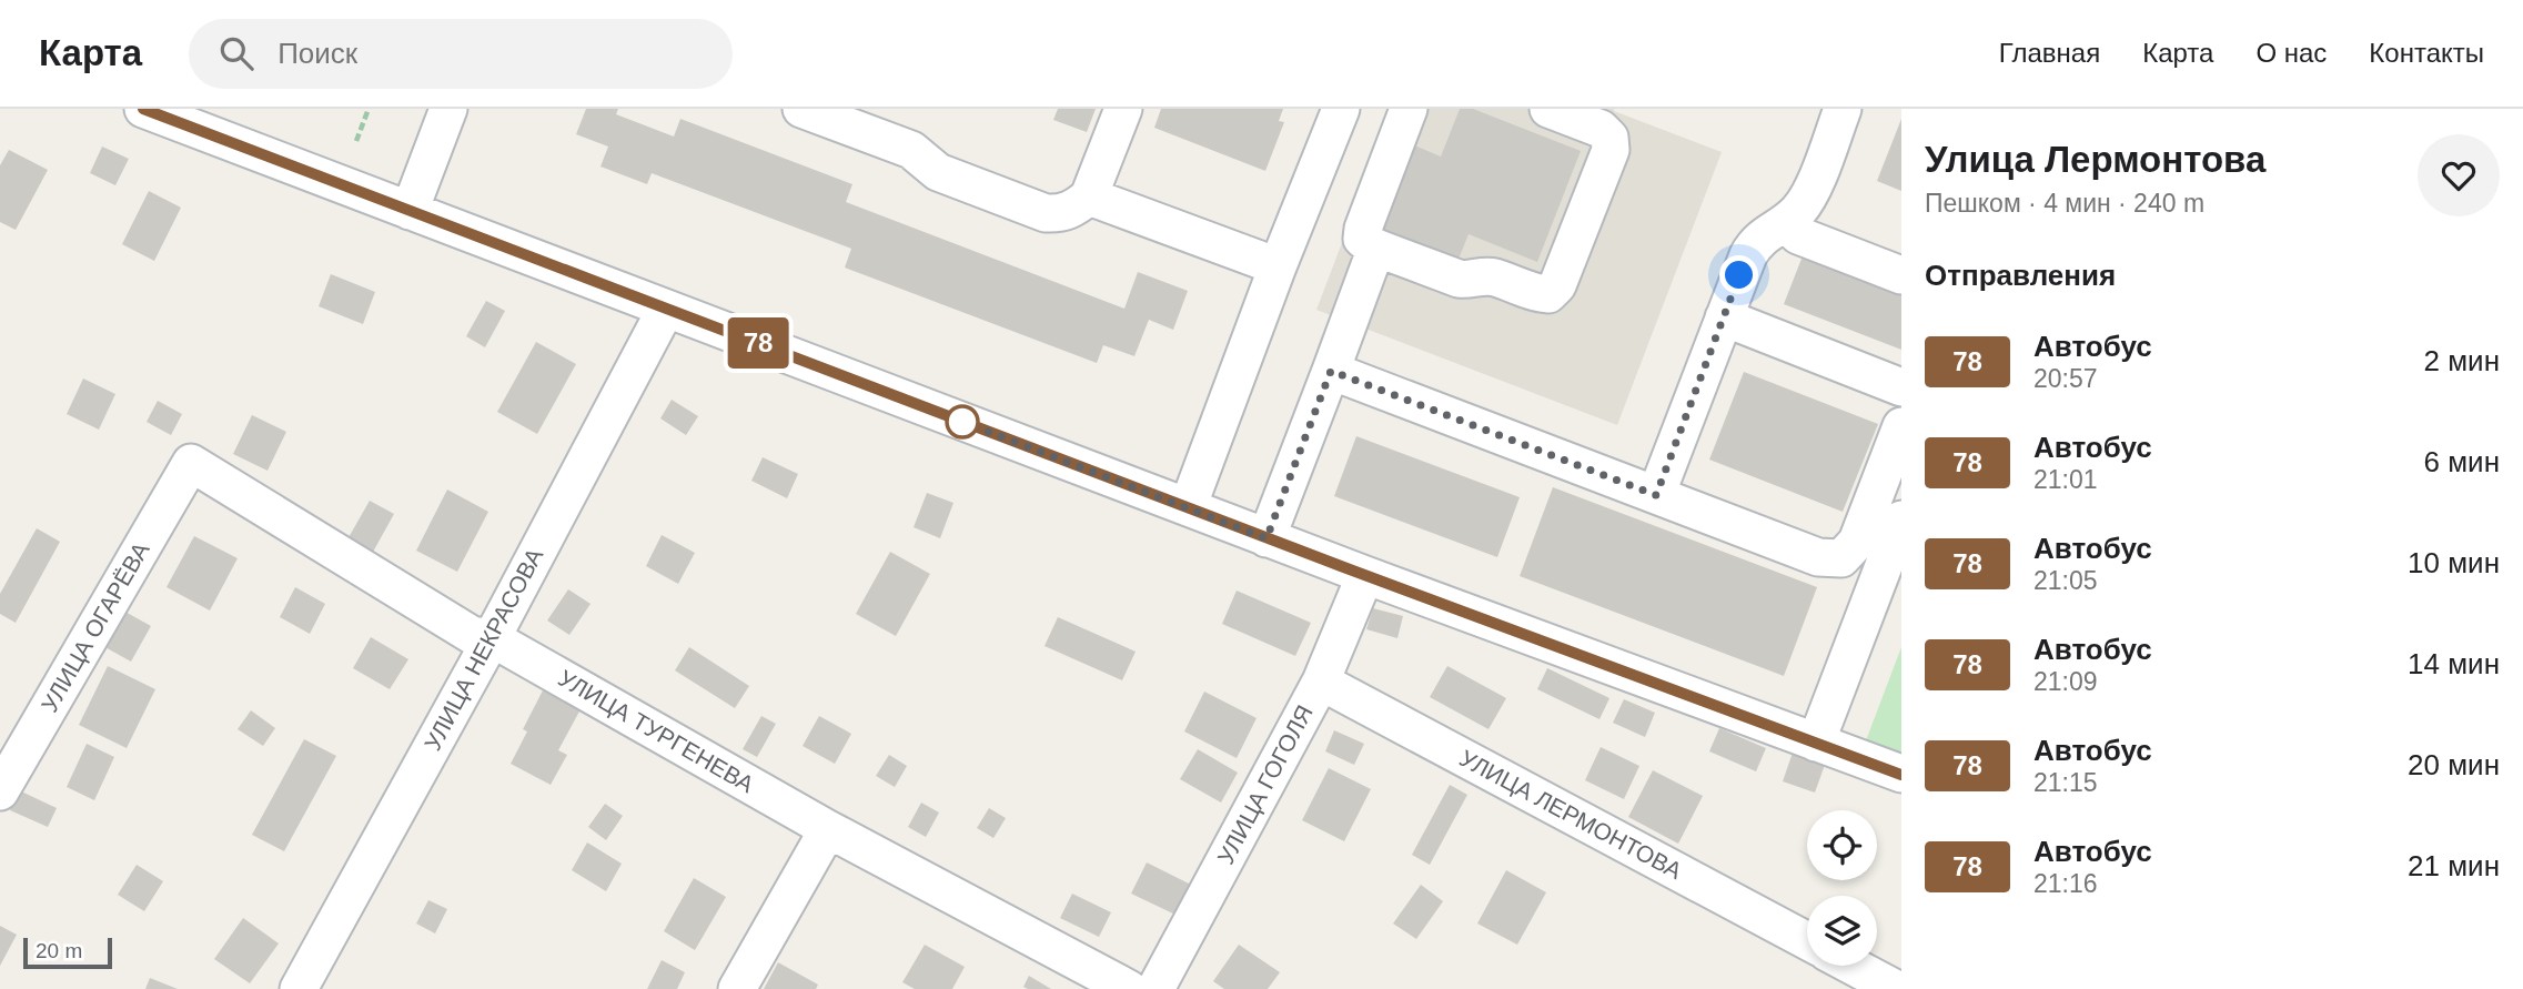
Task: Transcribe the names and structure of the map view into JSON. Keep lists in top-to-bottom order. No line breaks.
{"streets":{"street":["УЛИЦА ОГАРЁВА","УЛИЦА НЕКРАСОВА","УЛИЦА ТУРГЕНЕВА","УЛИЦА ГОГОЛЯ","УЛИЦА ЛЕРМОНТОВА"]},"crossings":[["УЛИЦА ОГАРЁВА","УЛИЦА ТУРГЕНЕВА"],["УЛИЦА НЕКРАСОВА","УЛИЦА ТУРГЕНЕВА"],["УЛИЦА ГОГОЛЯ","УЛИЦА ЛЕРМОНТОВА"]],"lines":["bus line 78"],"scale_bar":"20 m","page":{"header":"Карта","search":"Поиск","nav":["Главная","Карта","О нас","Контакты"],"on_map":"78","heading":[["Улица Лермонтова","Пешком · 4 мин · 240 m"],"Отправления"],"list":[{"mark":"78","name":"Автобус","note":"20:57","value":"2 мин"},{"mark":"78","name":"Автобус","note":"21:01","value":"6 мин"},{"mark":"78","name":"Автобус","note":"21:05","value":"10 мин"},{"mark":"78","name":"Автобус","note":"21:09","value":"14 мин"},{"mark":"78","name":"Автобус","note":"21:15","value":"20 мин"},{"mark":"78","name":"Автобус","note":"21:16","value":"21 мин"}],"scale":"20 m"}}
